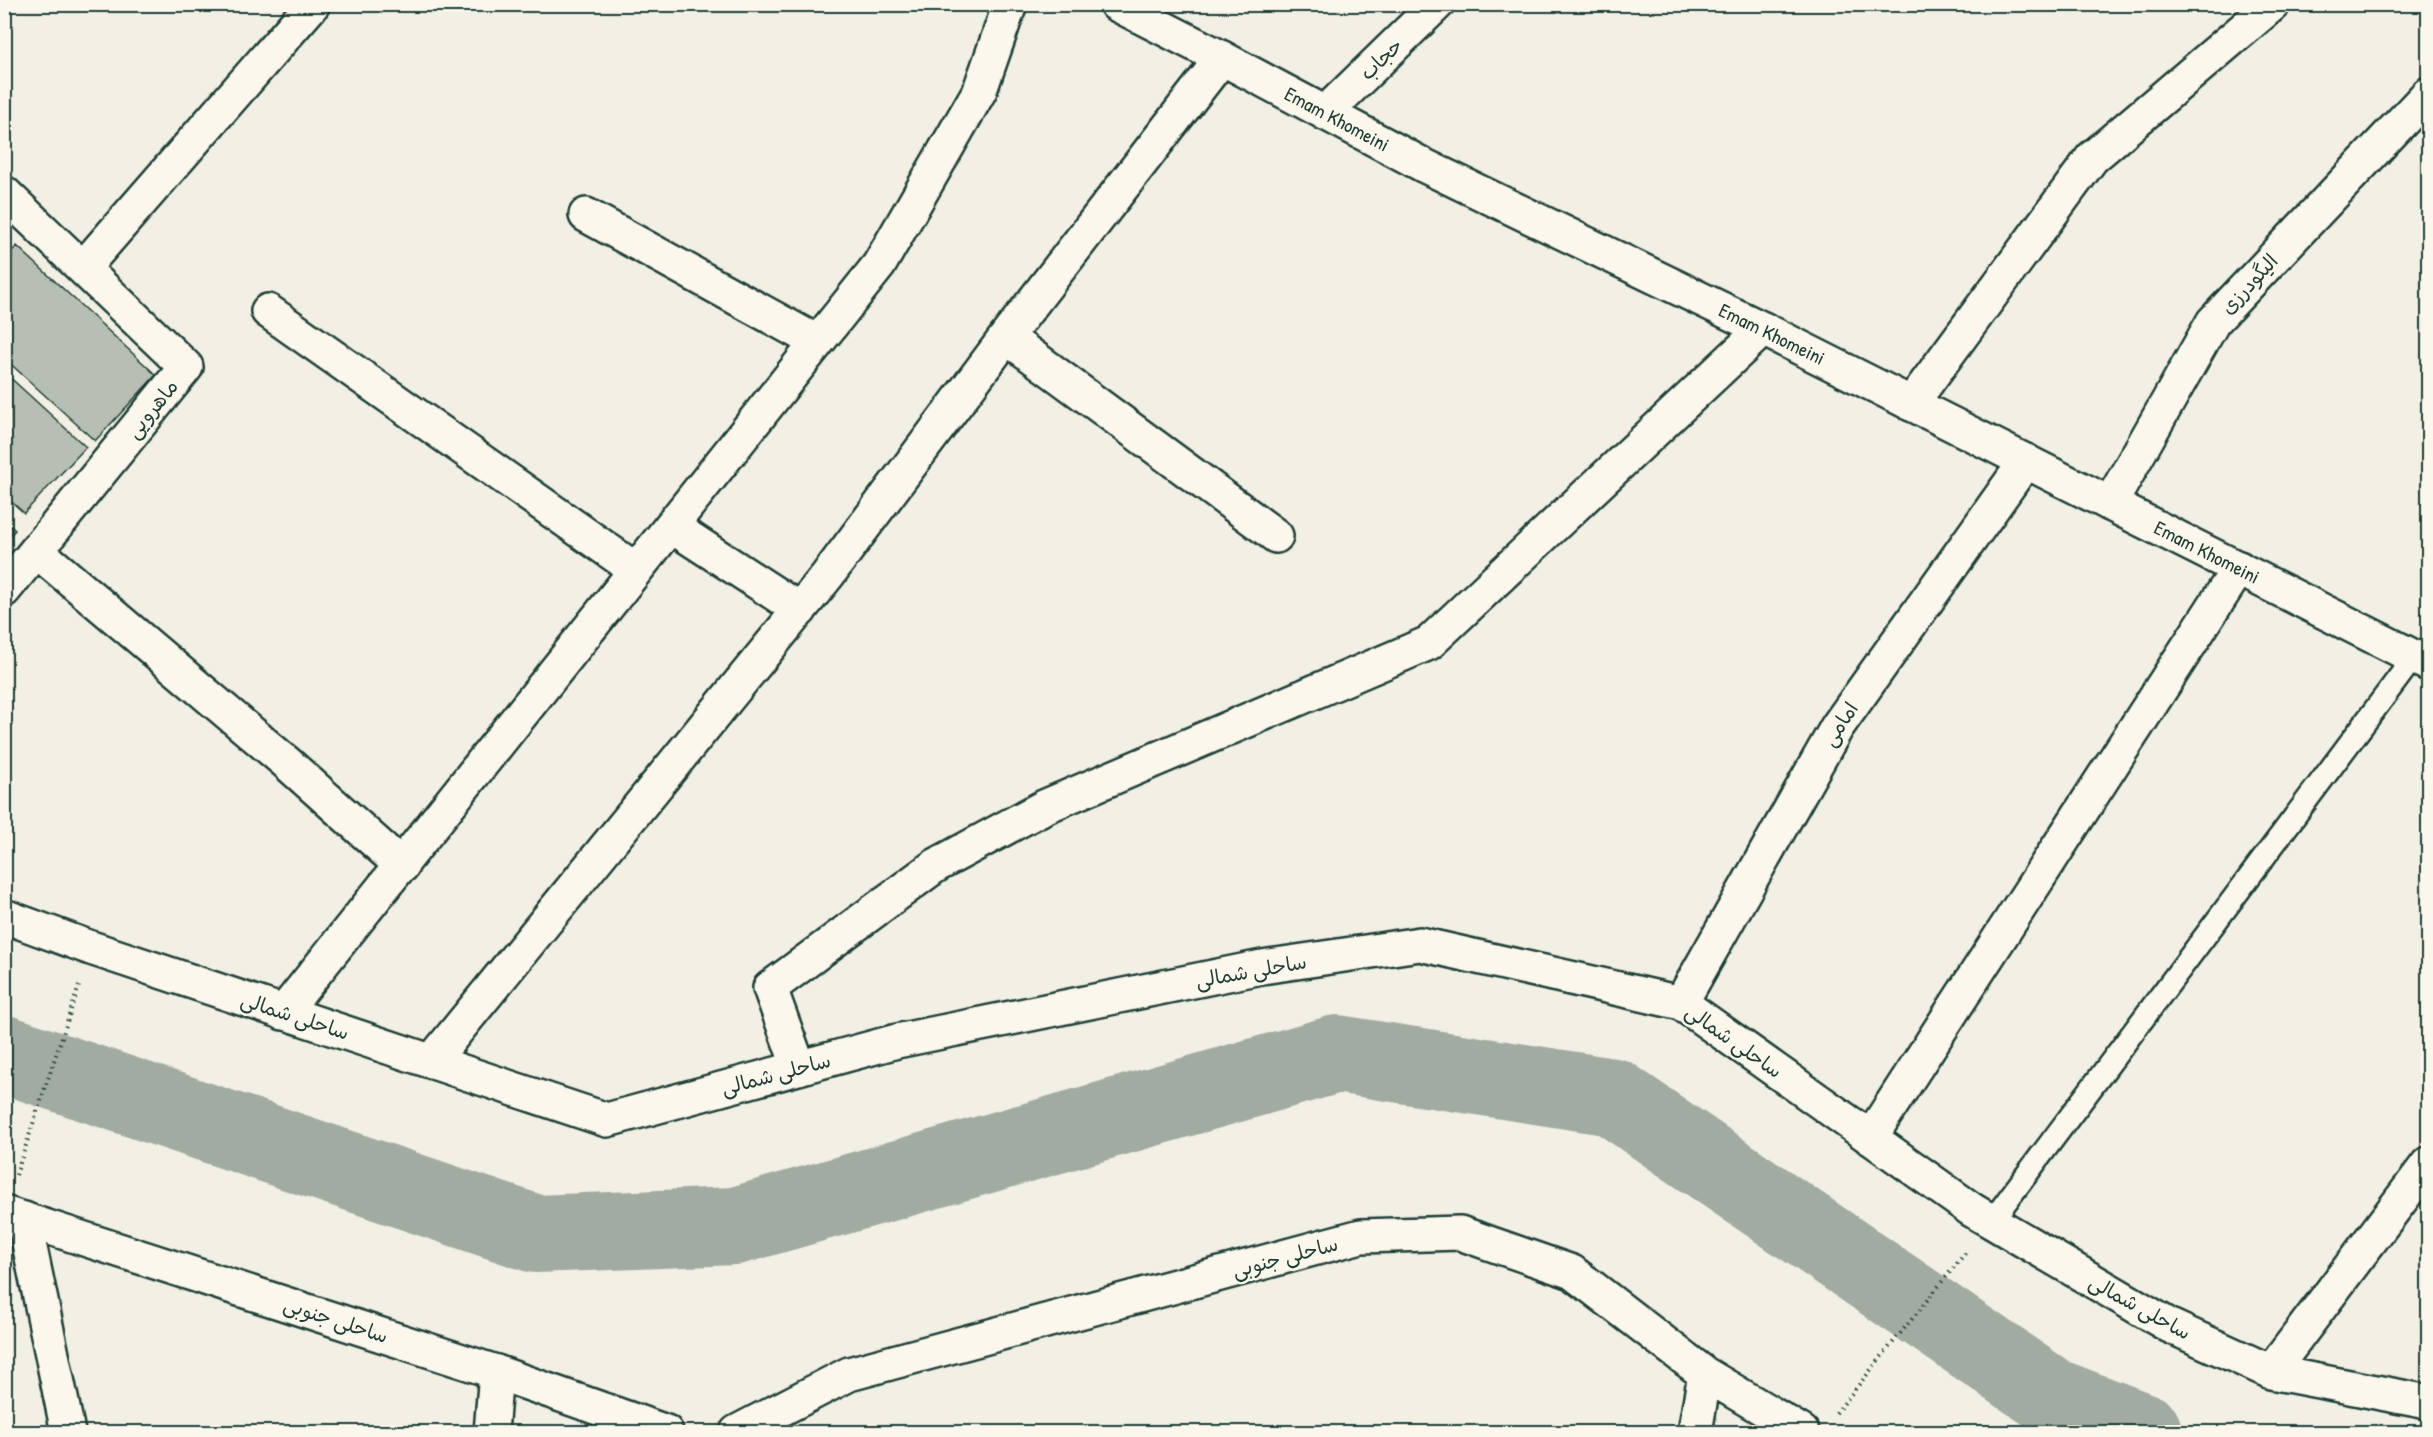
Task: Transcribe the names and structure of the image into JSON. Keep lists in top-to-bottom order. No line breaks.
{"streets":{"street":["حجاب","Emam Khomeini","الیگودرزی","ماهرویی","امامی","ساحلی شمالی","ساحلی جنوبی"]},"crossings":[["حجاب","Emam Khomeini"],["Emam Khomeini","الیگودرزی"],["Emam Khomeini","امامی"],["امامی","ساحلی شمالی"]]}
